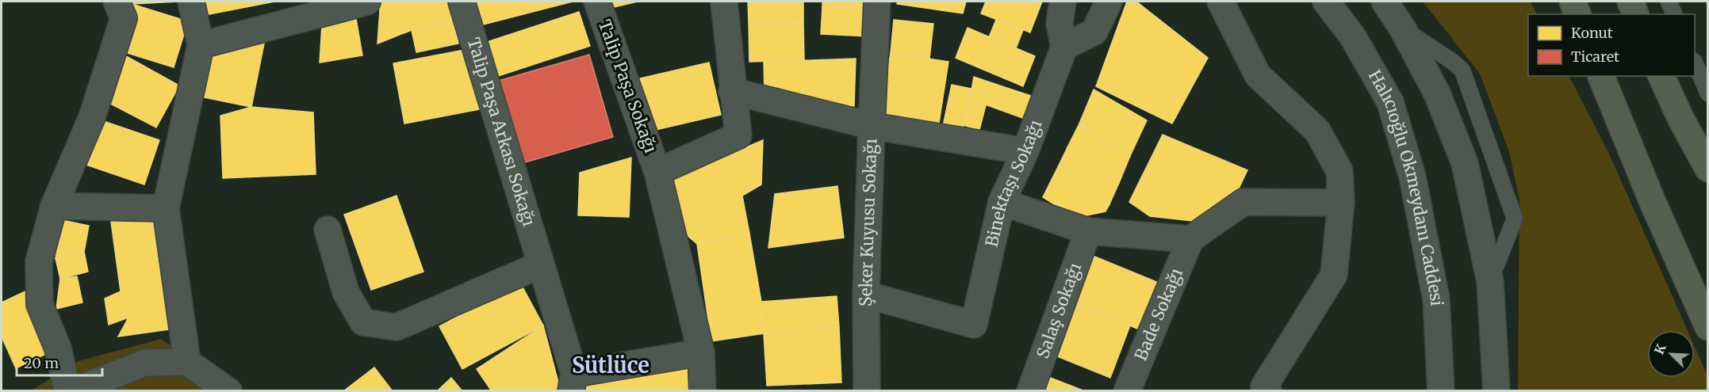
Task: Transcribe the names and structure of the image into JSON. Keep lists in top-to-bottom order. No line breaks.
{"streets":{"street":["Talip Paşa Sokağı","Talip Paşa Arkası Sokağı","Binektaşı Sokağı","Halıcıoğlu Okmeydanı Caddesi","Şeker Kuyusu Sokağı","Salaş Sokağı","Bade Sokağı"]},"crossings":[["Binektaşı Sokağı","Şeker Kuyusu Sokağı"]],"districts":["Sütlüce"],"legend":["Konut","Ticaret"],"scale_bar":"20 m","north":"top left"}
